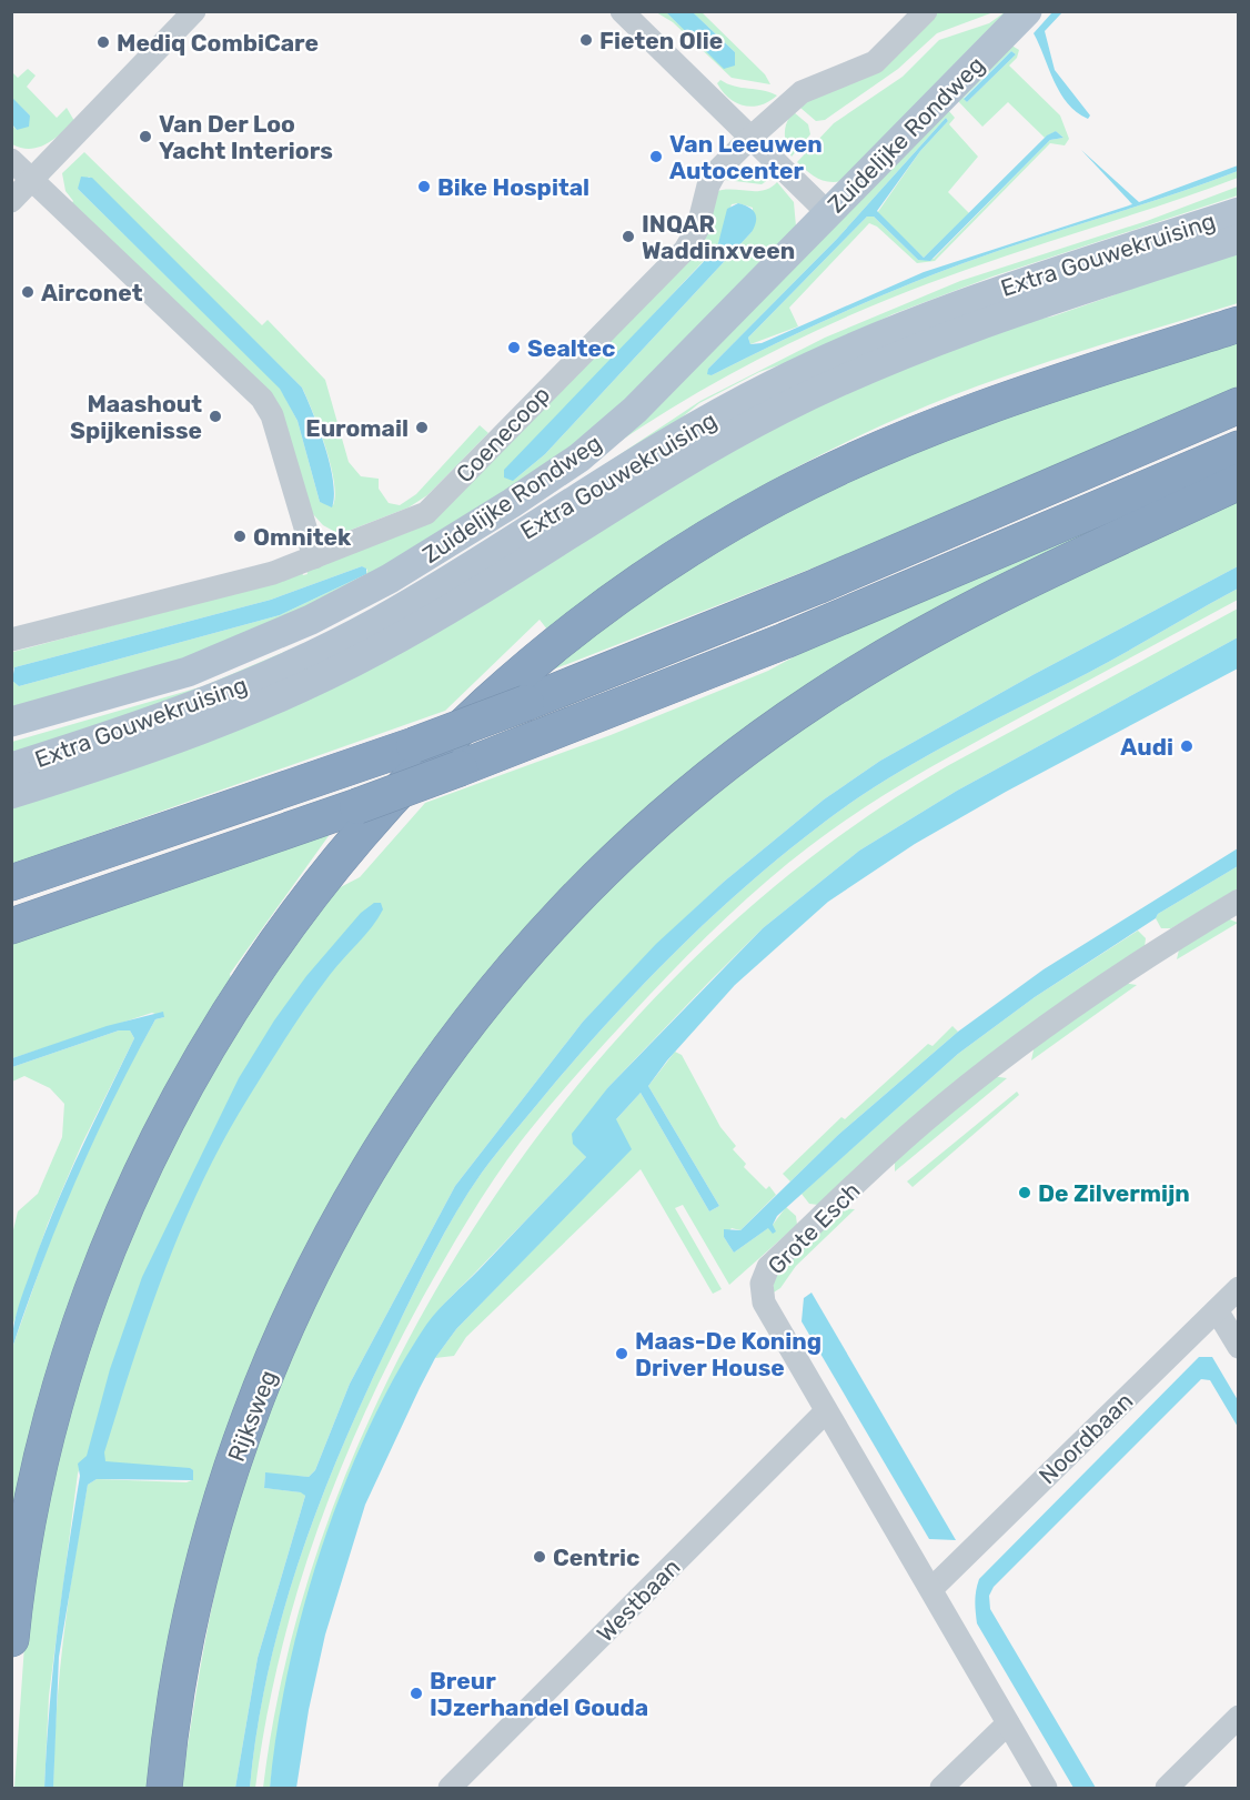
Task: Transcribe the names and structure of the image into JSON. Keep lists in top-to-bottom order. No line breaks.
{"streets":{"highway":["Rijksweg"],"main road":["Zuidelijke Rondweg","Extra Gouwekruising"],"street":["Coenecoop","Grote Esch","Noordbaan","Westbaan"]},"crossings":[["Grote Esch","Noordbaan"],["Grote Esch","Westbaan"]],"places":["Fieten Olie","Mediq CombiCare","Van Der Loo Yacht Interiors","Van Leeuwen Autocenter","Bike Hospital","INQAR Waddinxveen","Airconet","Sealtec","Maashout Spijkenisse","Euromail","Omnitek","Audi","De Zilvermijn","Maas-De Koning Driver House","Centric","Breur IJzerhandel Gouda"]}
